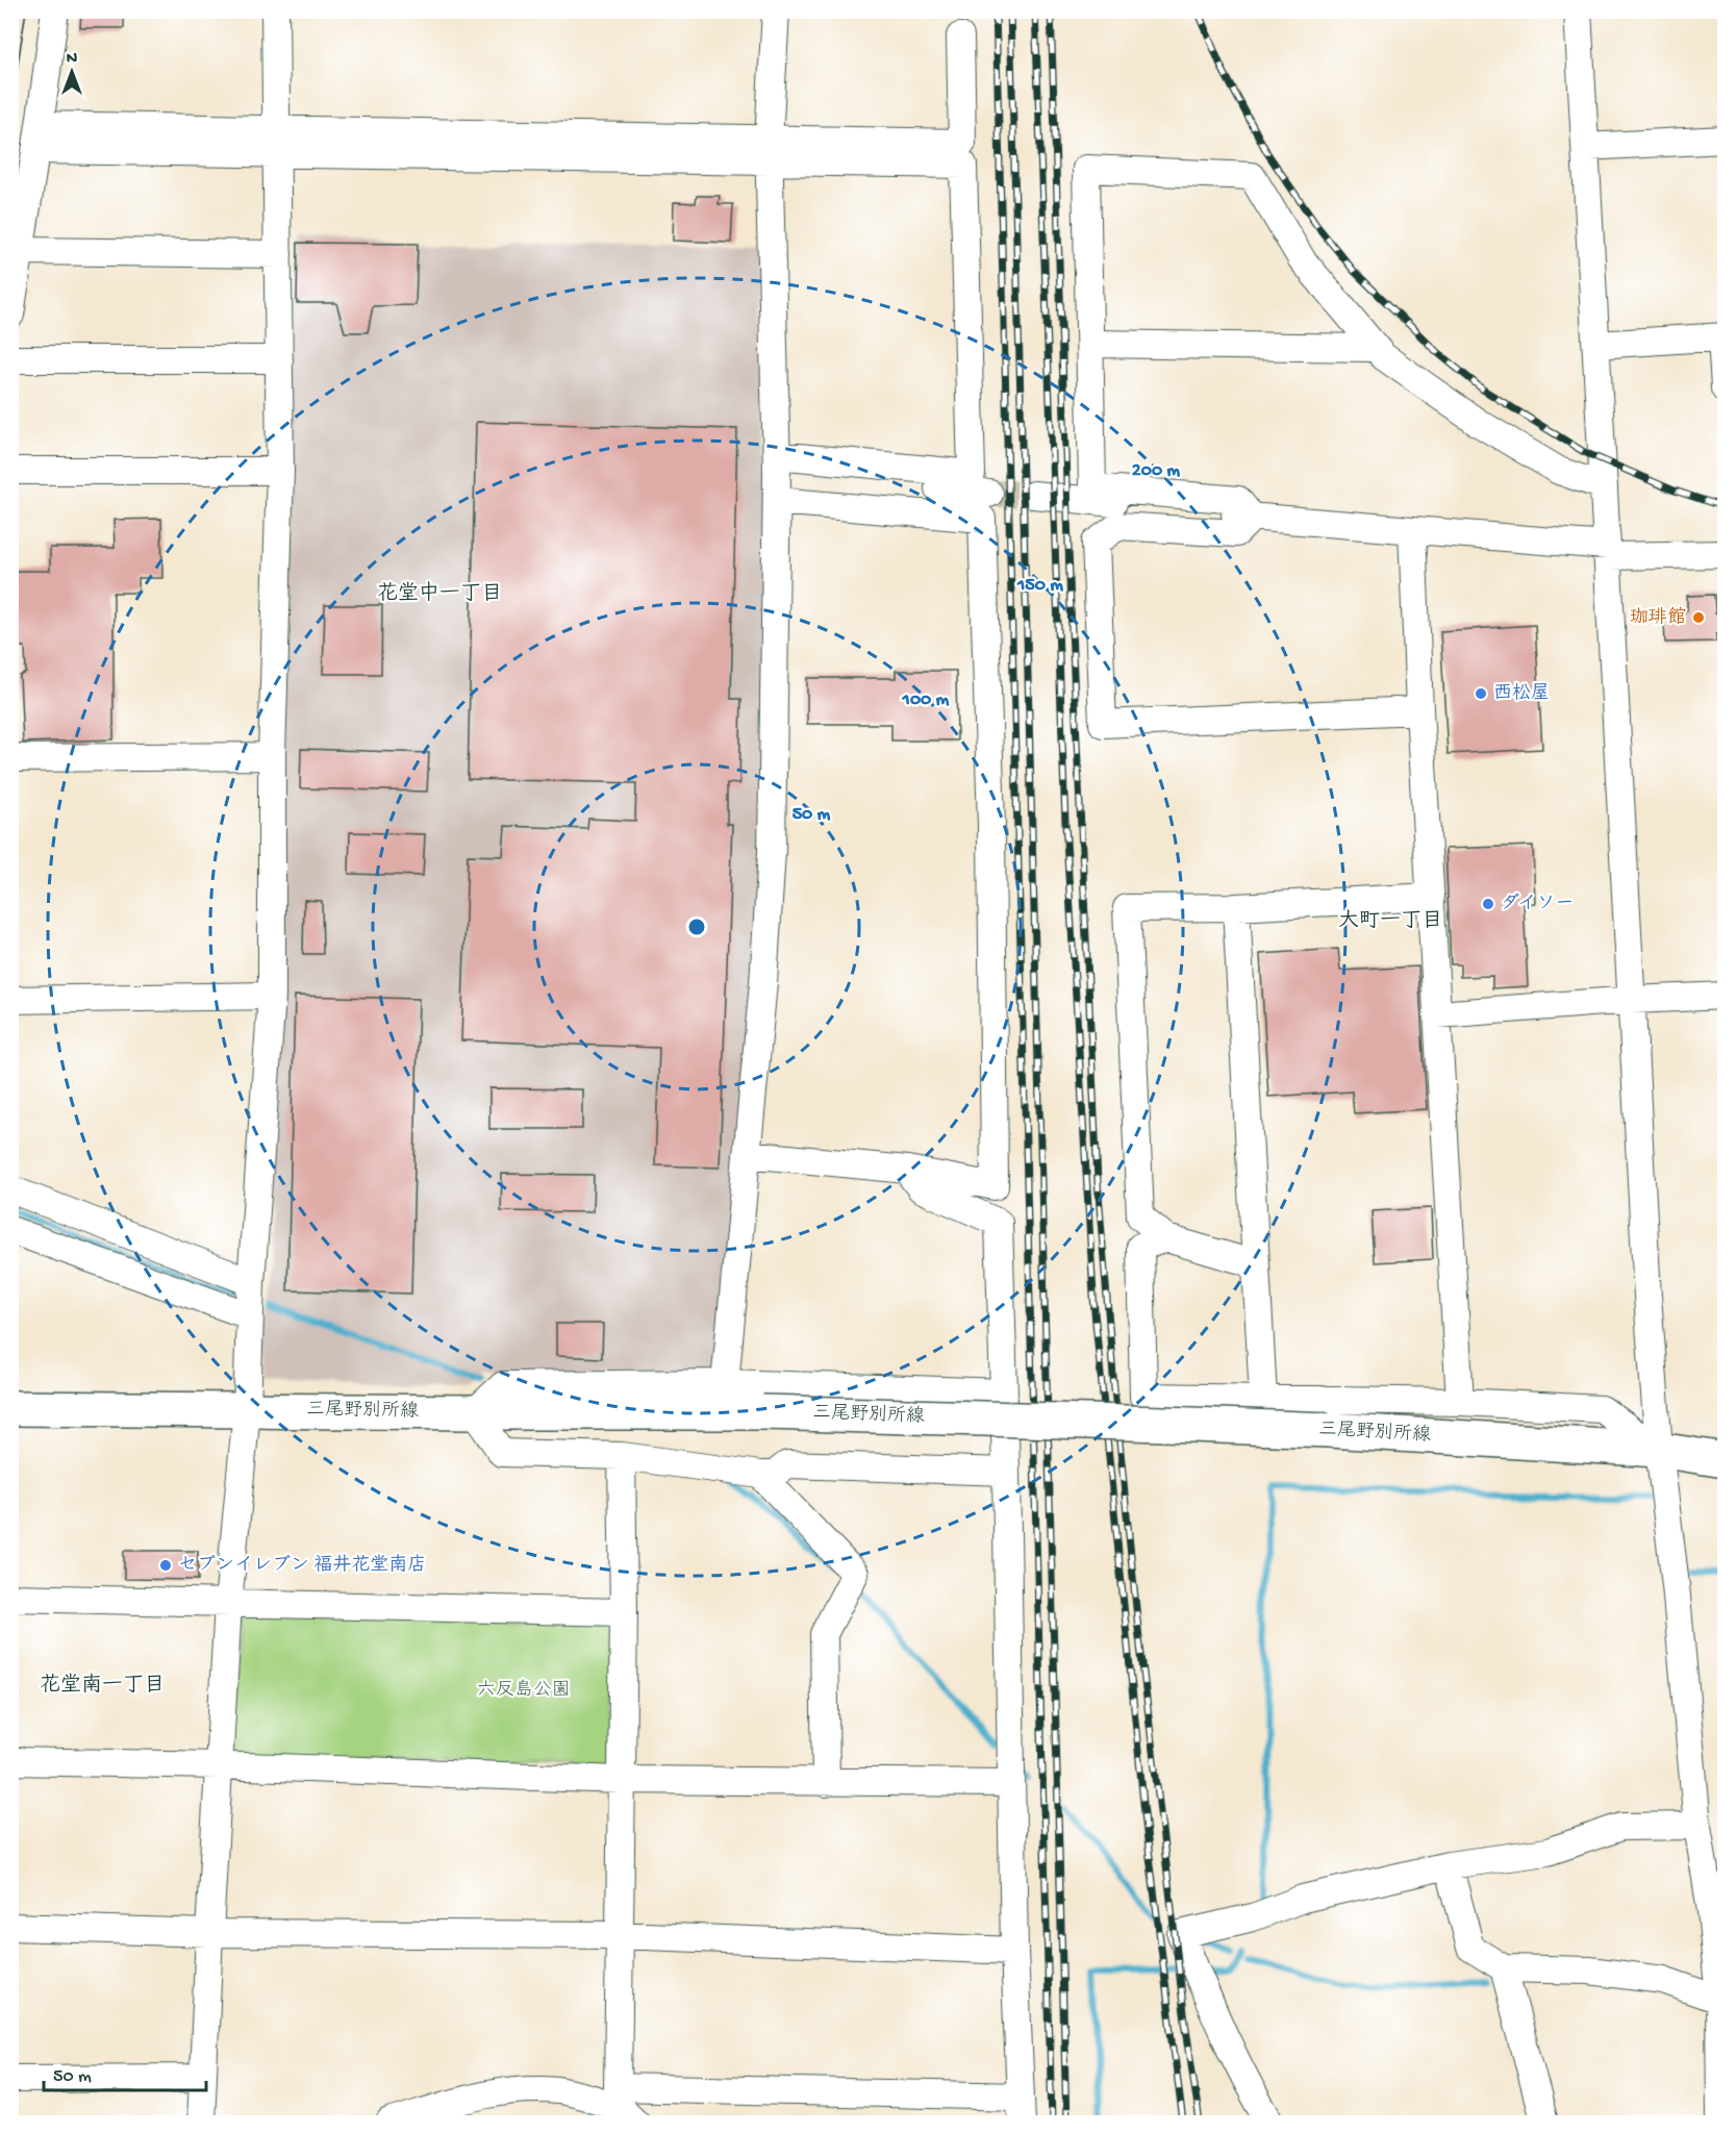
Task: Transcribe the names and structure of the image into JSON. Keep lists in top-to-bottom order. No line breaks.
{"streets":{"main road":["三尾野別所線"]},"districts":["花堂中一丁目","大町一丁目","花堂南一丁目"],"parks":["六反島公園"],"places":["珈琲館","西松屋","ダイソー","セブンイレブン 福井花堂南店"],"scale_bar":"50 m","north":"top","rings":["200 m","150 m","100 m","50 m"]}
